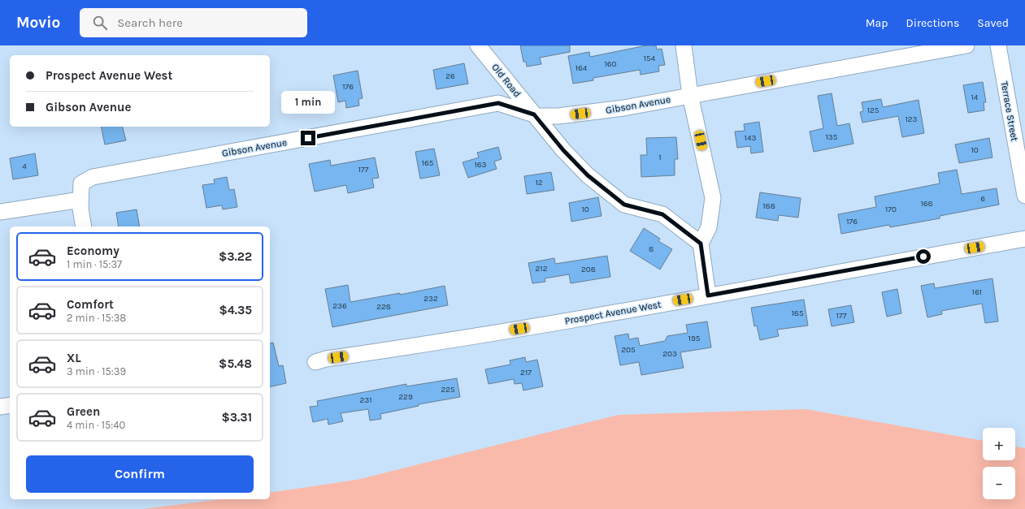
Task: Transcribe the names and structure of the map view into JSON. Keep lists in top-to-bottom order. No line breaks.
{"streets":{"street":["Old Road","Gibson Avenue","Terrace Street","Prospect Avenue West"]},"crossings":[["Old Road","Gibson Avenue"]],"house_numbers":["154","160","164","26","176","14","125","123","135","143","10","1","165","163","4","177","12","6","168","188","10","170","176","8","212","208","161","232","236","228","185","177","195","205","203","217","225","229","231"],"page":{"header":"Movio","search":"Search here","nav":["Map","Directions","Saved"],"banner":["Prospect Avenue West","Gibson Avenue"],"bubble":"1 min","list":[{"name":"Economy","note":"1 min · 15:37","value":"$3.22"},{"name":"Comfort","note":"2 min · 15:38","value":"$4.35"},{"name":"XL","note":"3 min · 15:39","value":"$5.48"},{"name":"Green","note":"4 min · 15:40","value":"$3.31"}],"map_buttons":["+","−"],"buttons":"Confirm"}}
